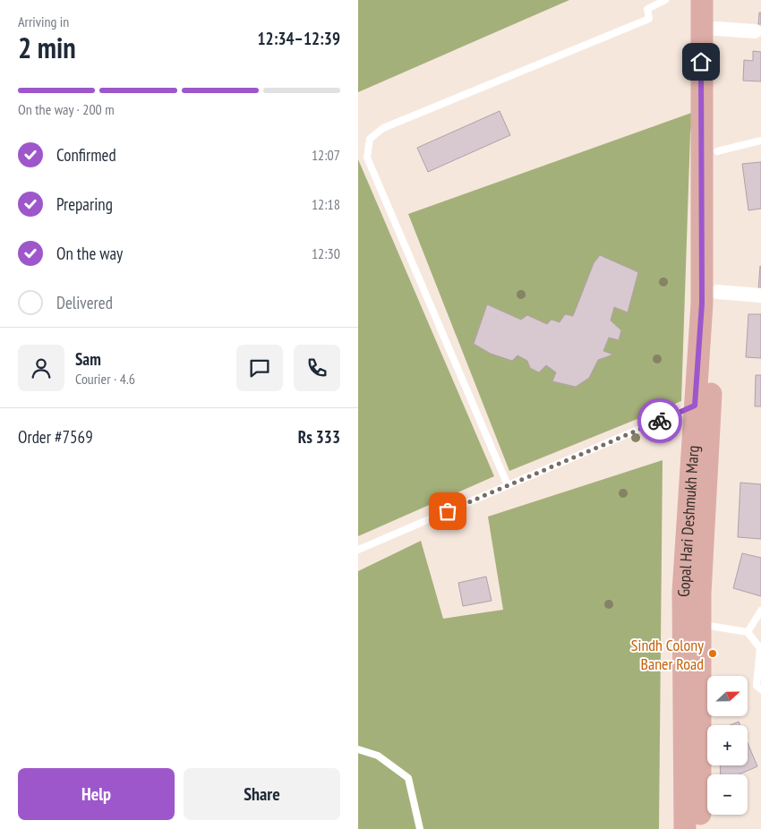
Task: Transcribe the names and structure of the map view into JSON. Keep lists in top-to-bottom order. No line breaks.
{"streets":{"main road":["Gopal Hari Deshmukh Marg"]},"places":["Sindh Colony Baner Road"],"north":"right","page":{"heading":["2 min","Arriving in","12:34–12:39"],"panel":["Sam","Courier · 4.6","Order #7569","Rs 333"],"bar":"On the way · 200 m","list":[["Confirmed","12:07"],["Preparing","12:18"],["On the way","12:30"],"Delivered"],"map_buttons":["+","−"],"buttons":["Help","Share"]}}
